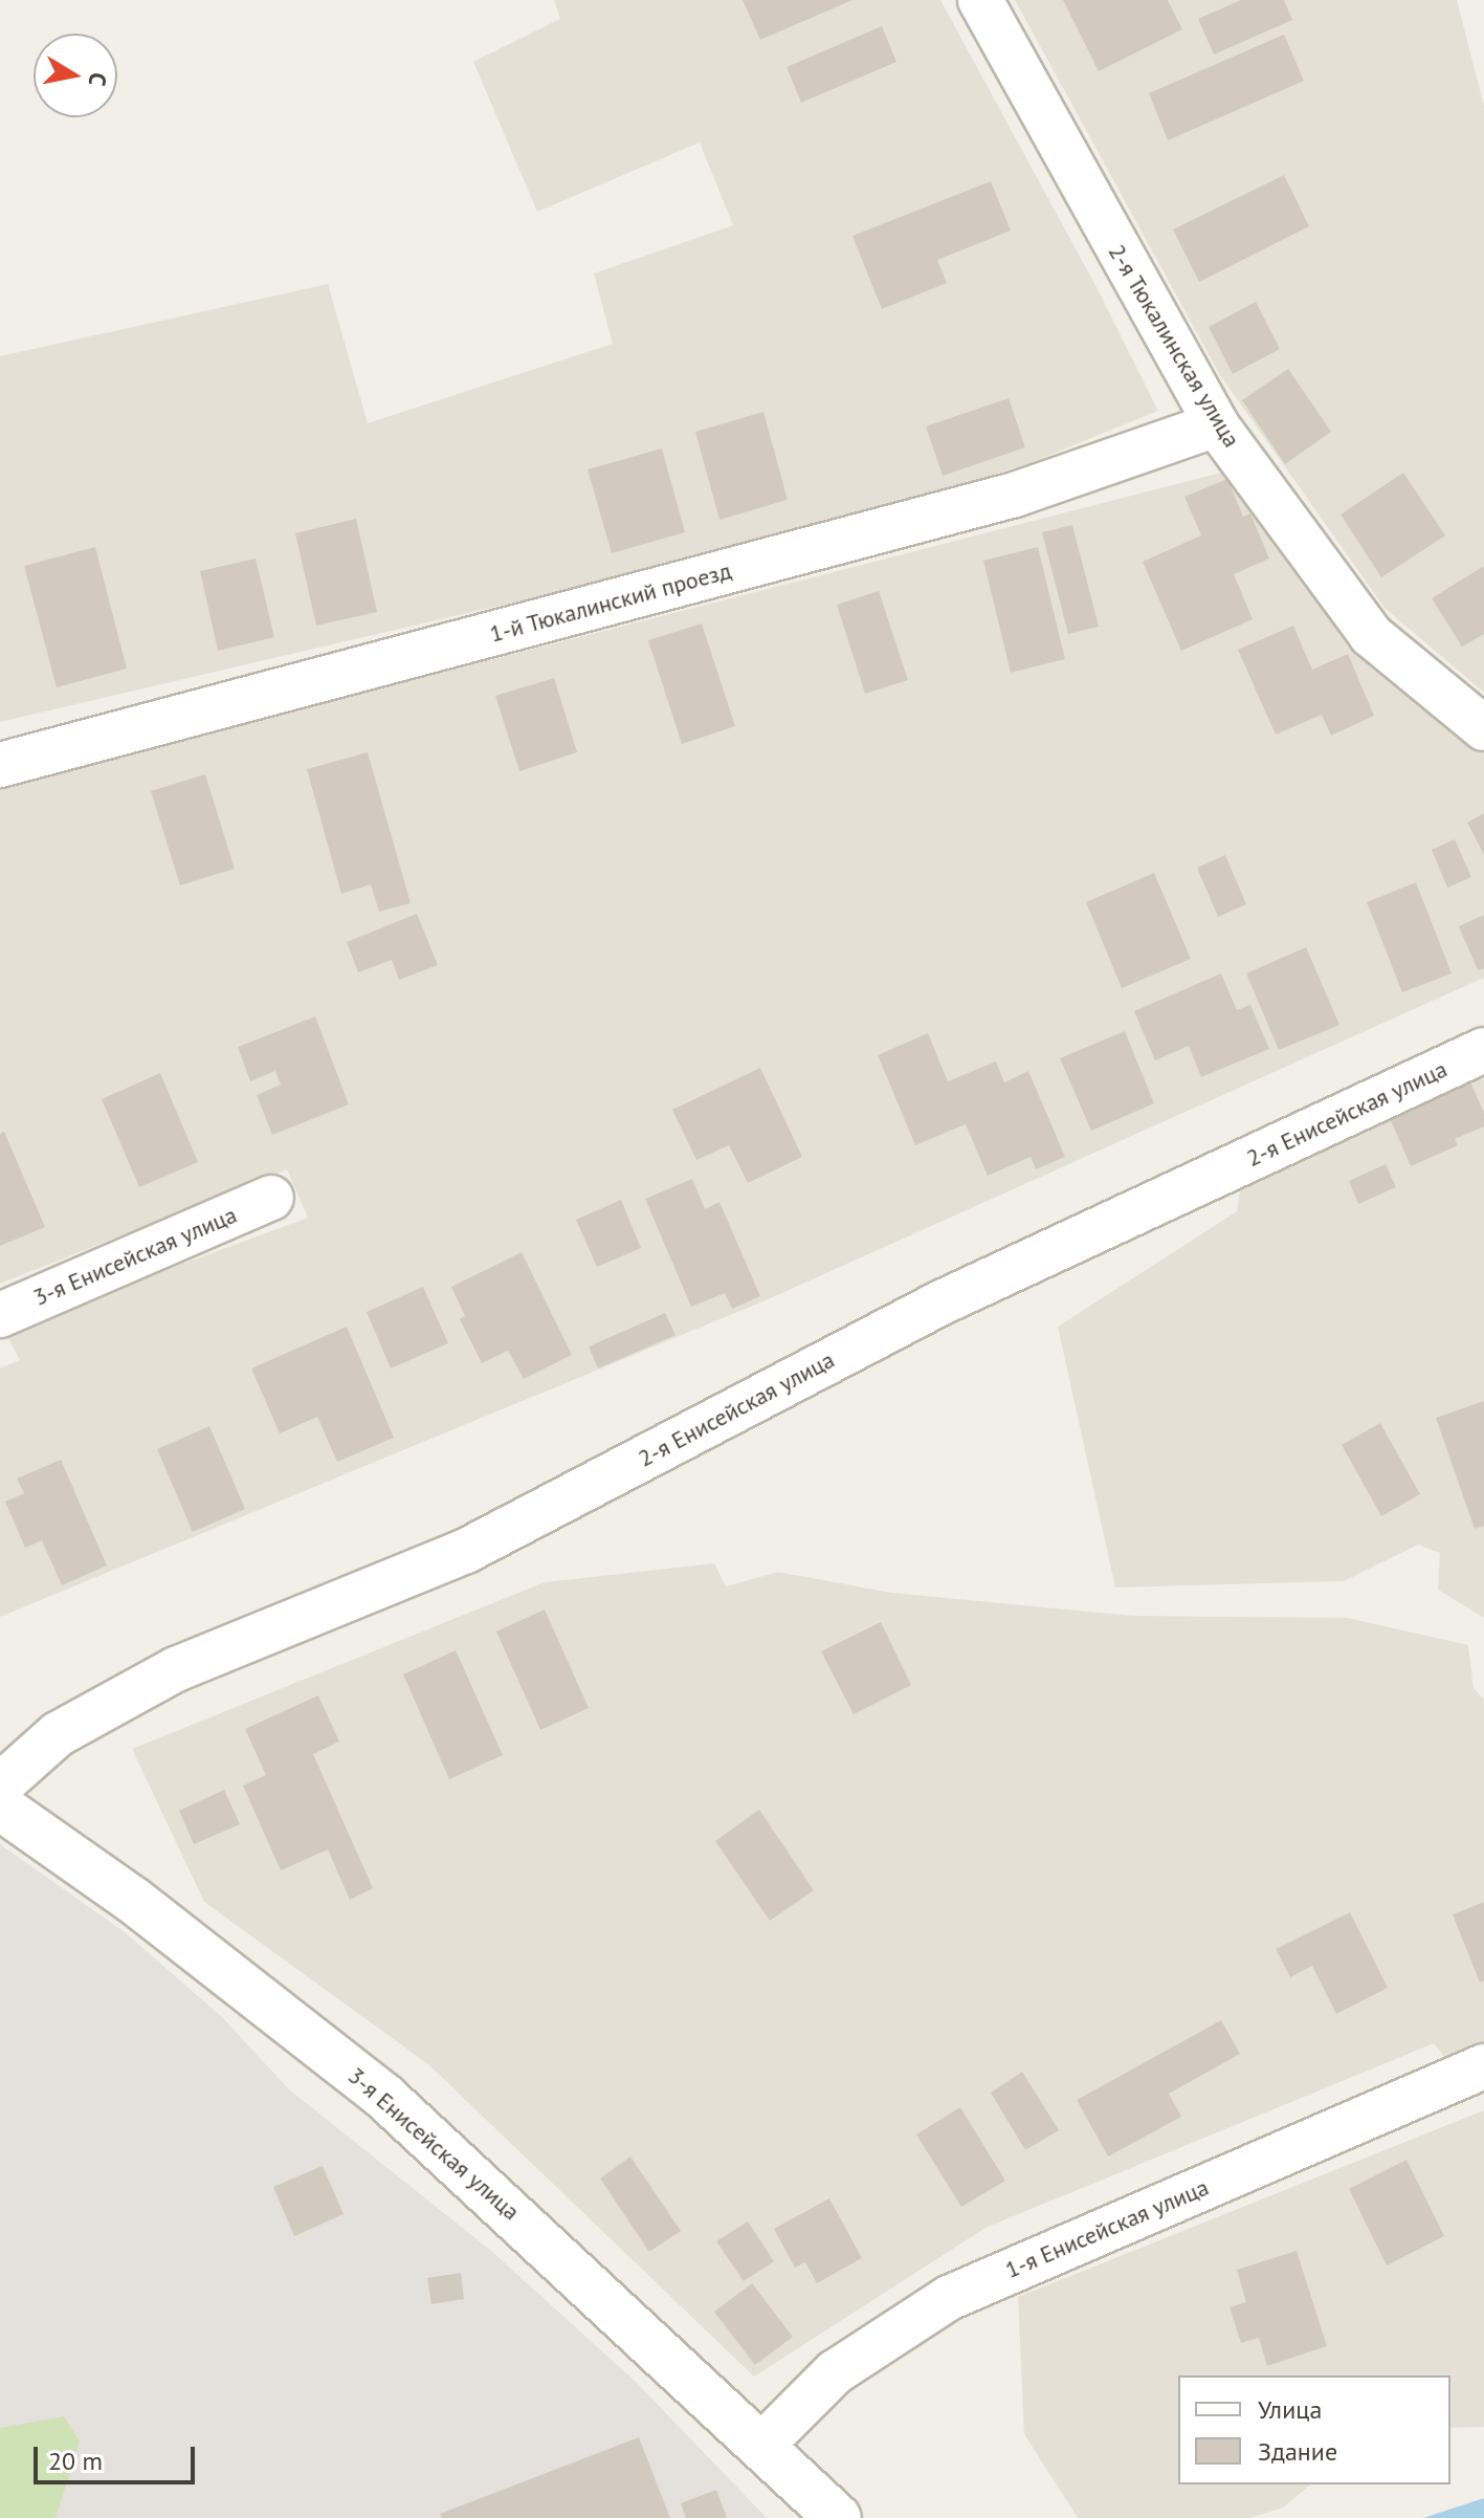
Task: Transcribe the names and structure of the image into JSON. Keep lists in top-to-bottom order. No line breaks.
{"streets":{"street":["2-я Тюкалинская улица","1-й Тюкалинский проезд","2-я Енисейская улица","3-я Енисейская улица","1-я Енисейская улица"]},"crossings":[["2-я Тюкалинская улица","1-й Тюкалинский проезд"],["3-я Енисейская улица","1-я Енисейская улица"]],"legend":["Улица","Здание"],"scale_bar":"20 m","north":"right"}
